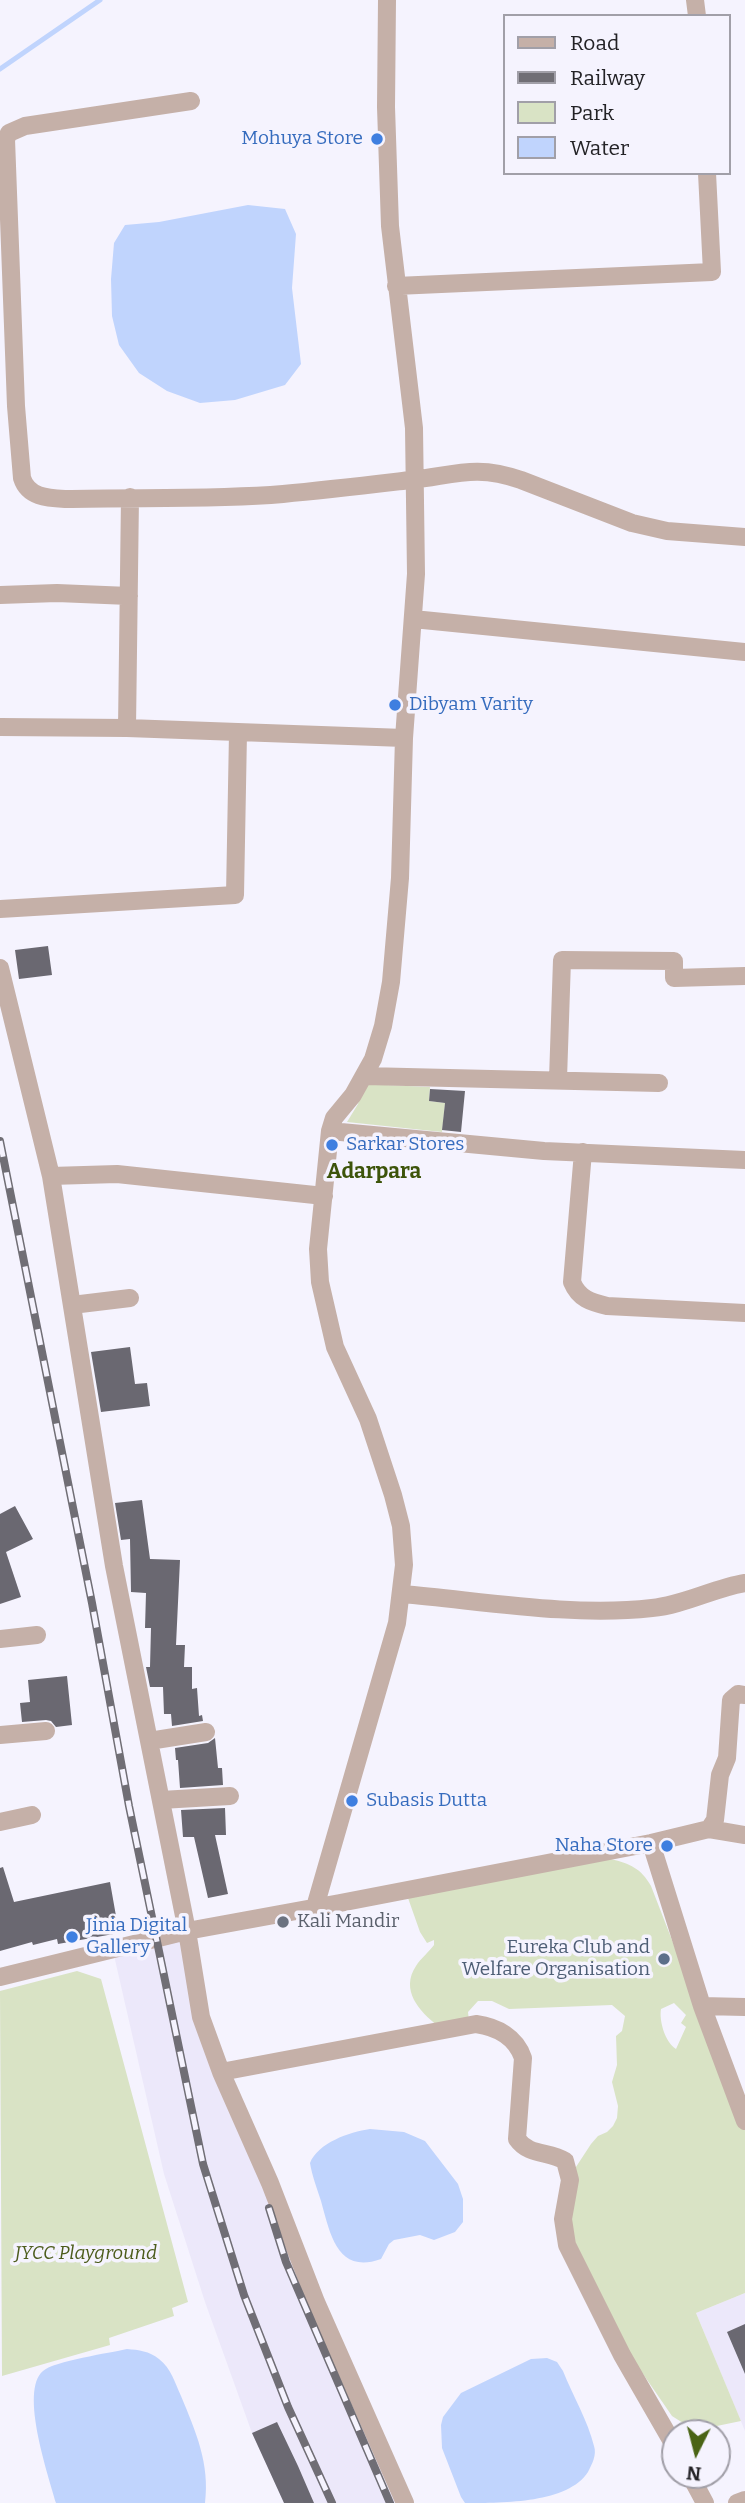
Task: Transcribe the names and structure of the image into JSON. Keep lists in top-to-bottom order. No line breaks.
{"districts":["Adarpara"],"parks":["JYCC Playground"],"places":["Mohuya Store","Dibyam Varity","Sarkar Stores","Subasis Dutta","Naha Store","Kali Mandir","Jinia Digital Gallery","Eureka Club and Welfare Organisation"],"legend":["Road","Railway","Park","Water"],"north":"bottom"}
